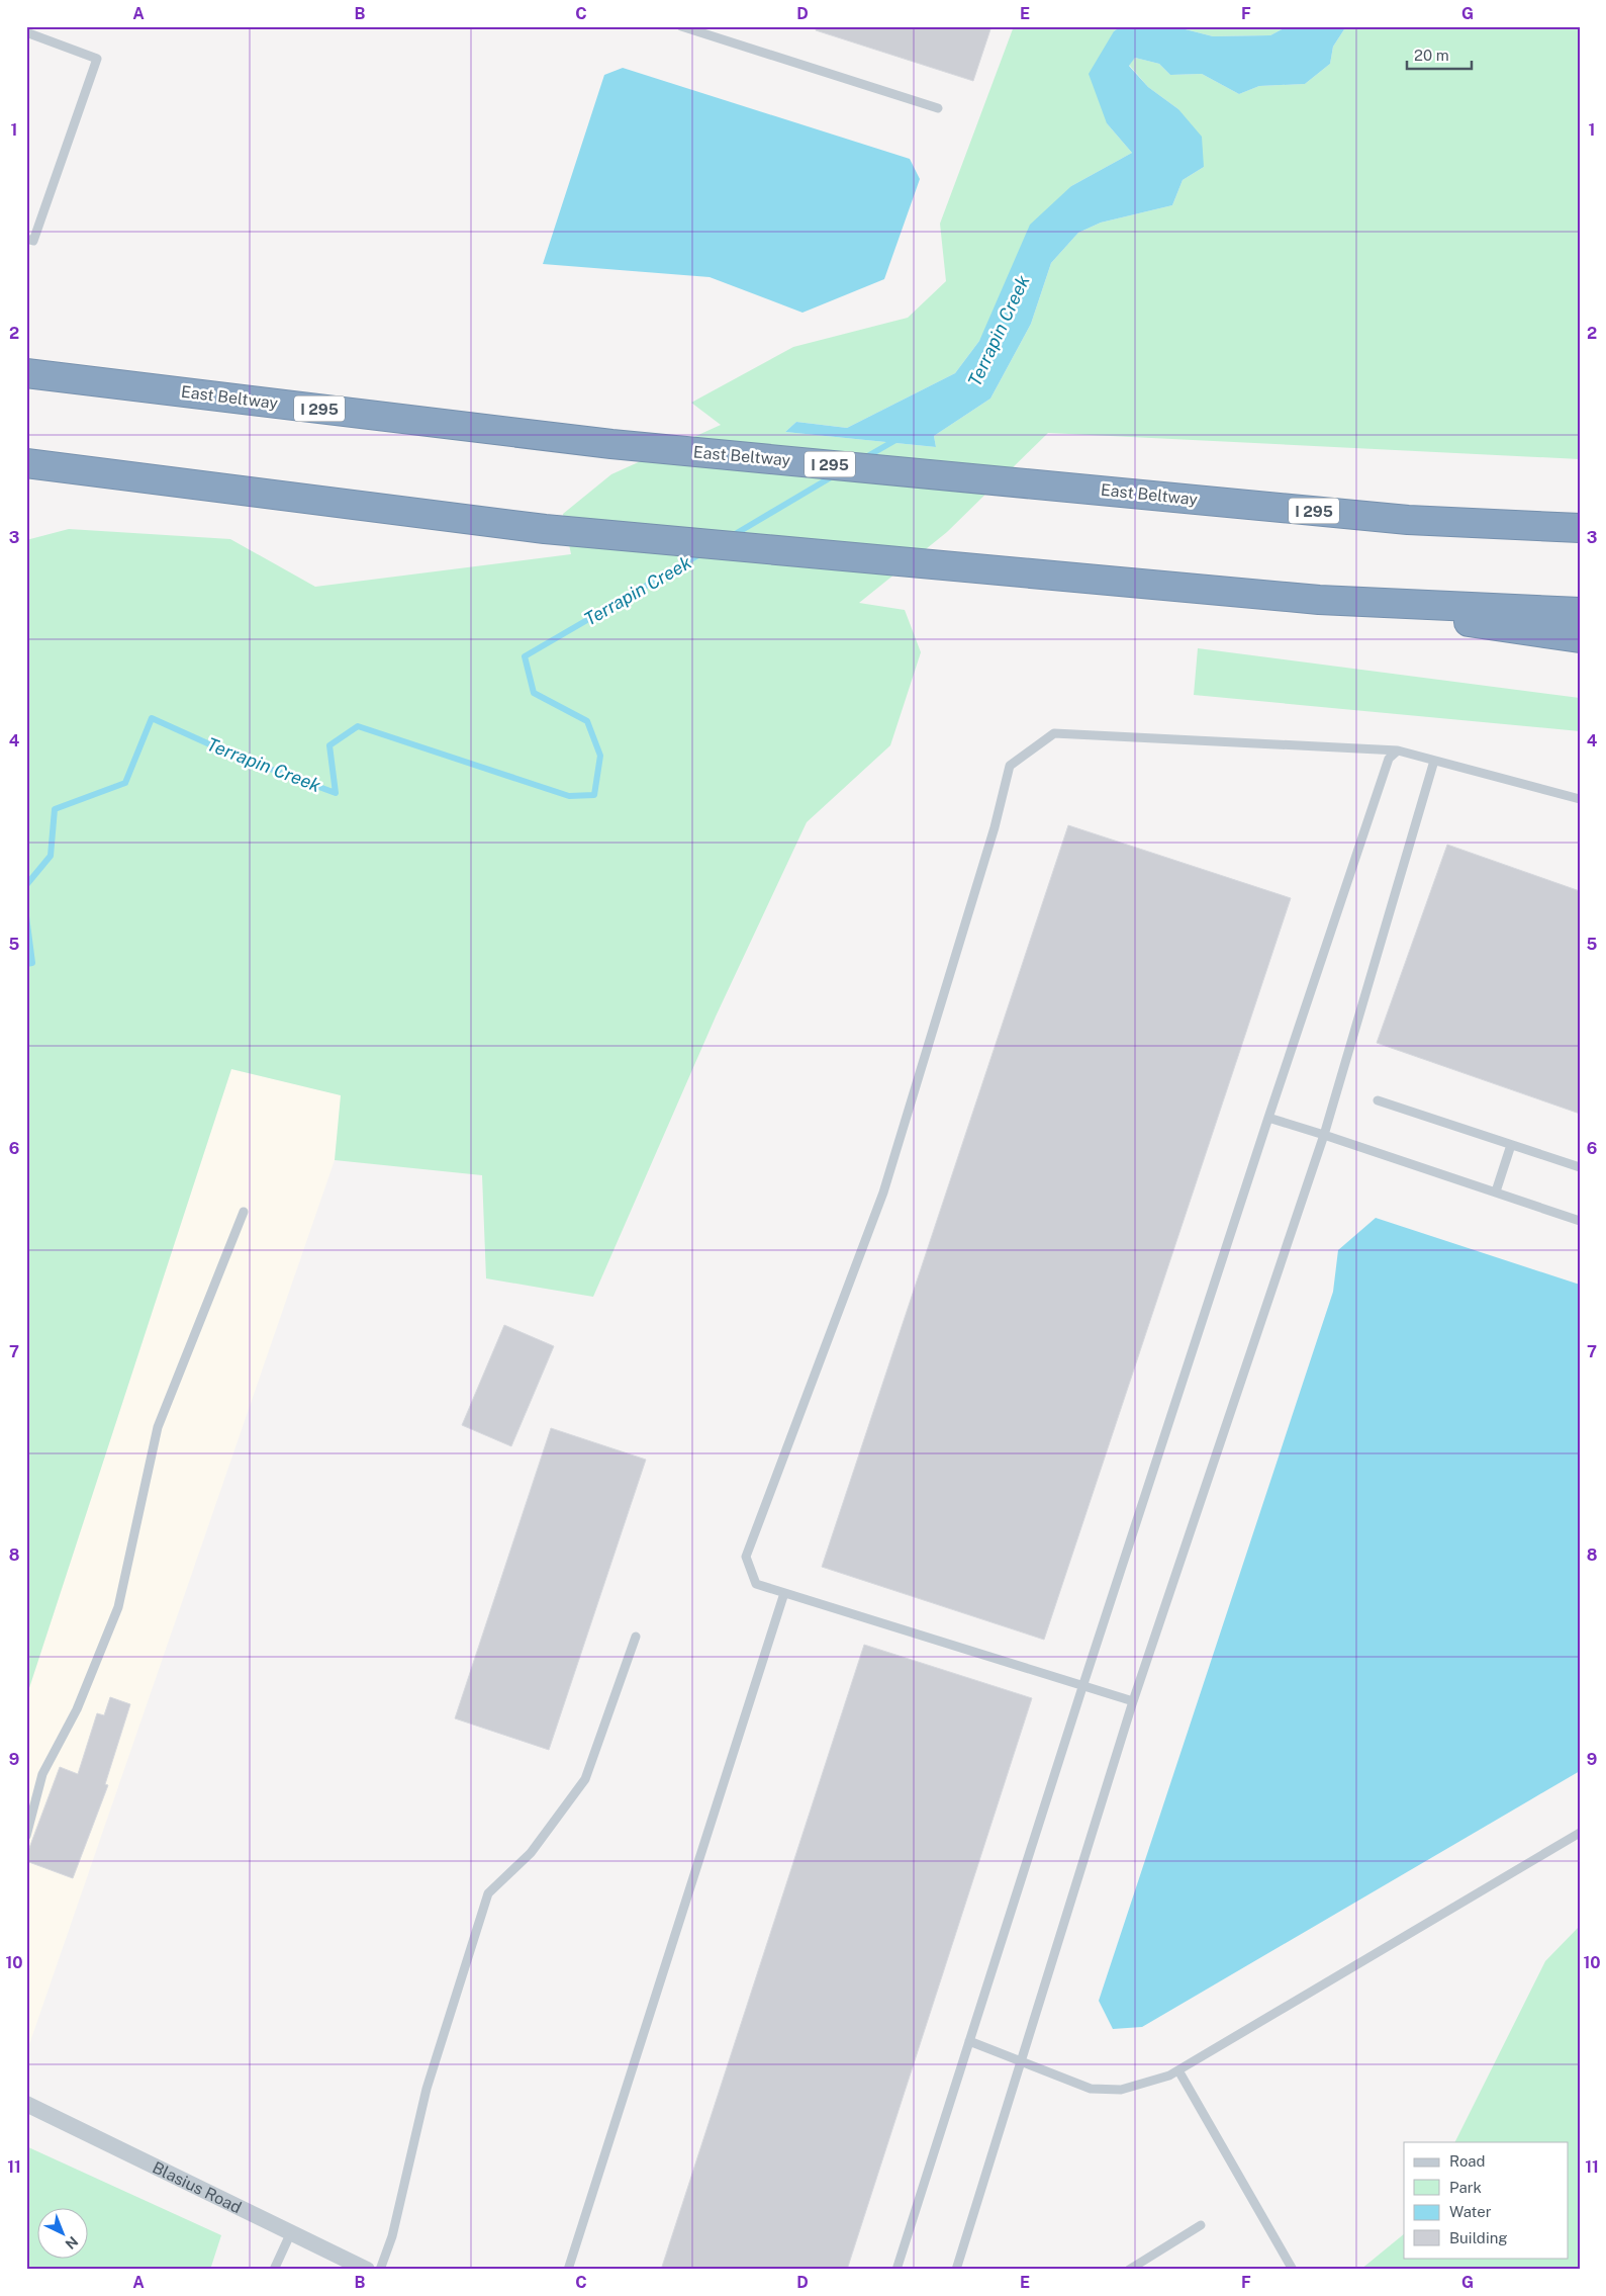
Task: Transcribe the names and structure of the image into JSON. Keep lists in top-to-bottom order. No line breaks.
{"streets":{"highway":["East Beltway","I 295"],"street":["Blasius Road"]},"water":["Terrapin Creek"],"legend":["Road","Park","Water","Building"],"scale_bar":"20 m","north":"bottom right","grid":{"columns":["A","B","C","D","E","F","G"],"rows":["1","2","3","4","5","6","7","8","9","10","11"]}}
